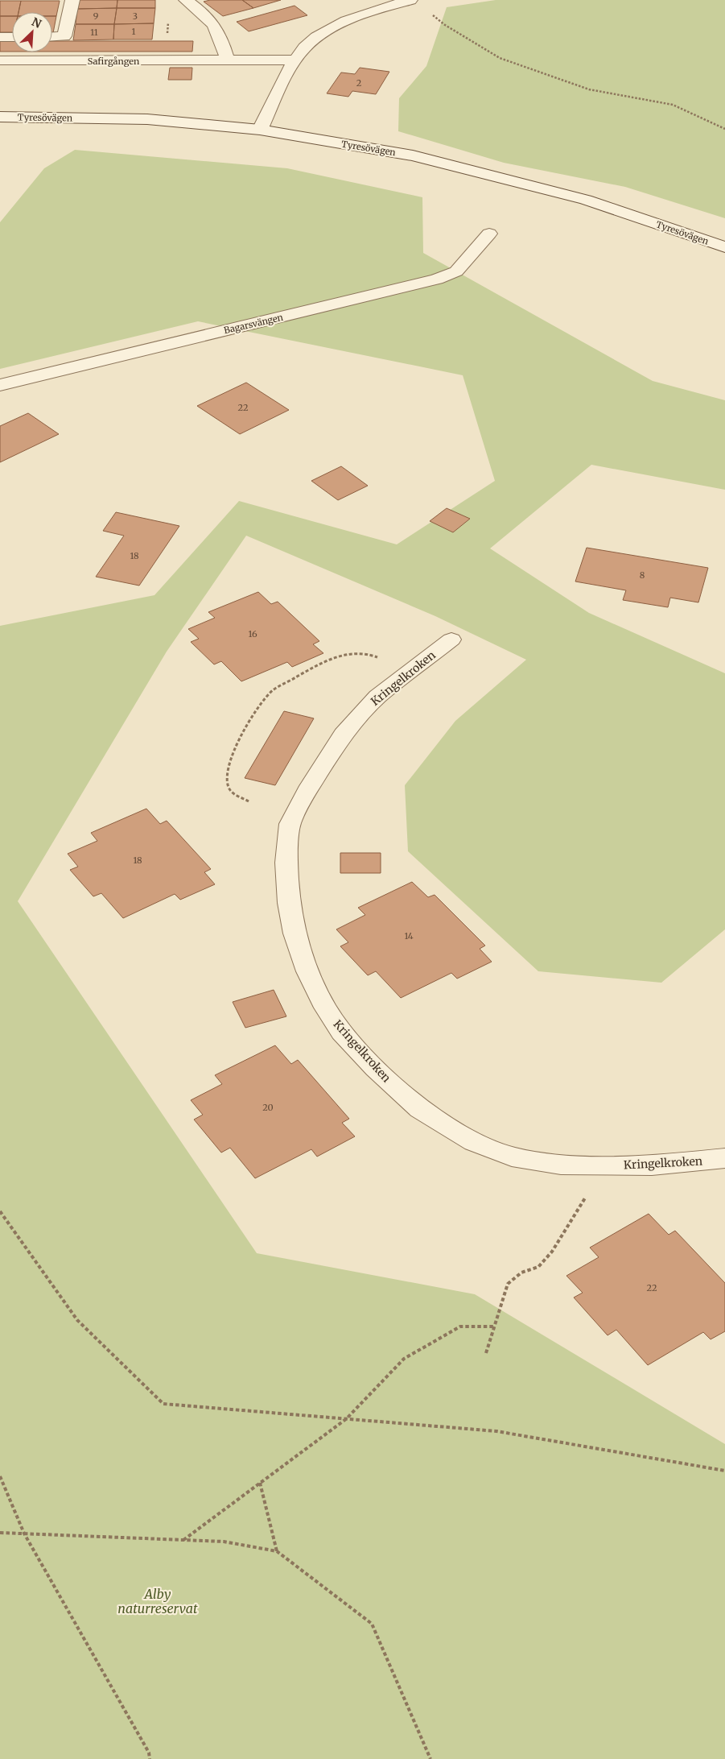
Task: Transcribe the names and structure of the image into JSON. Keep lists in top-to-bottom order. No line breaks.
{"streets":{"street":["Safirgången","Tyresövägen","Bagarsvängen","Kringelkroken"]},"parks":["Alby naturreservat"],"house_numbers":["9","3","1","11","2","22","18","8","16","18","14","20","22"],"north":"top right"}
